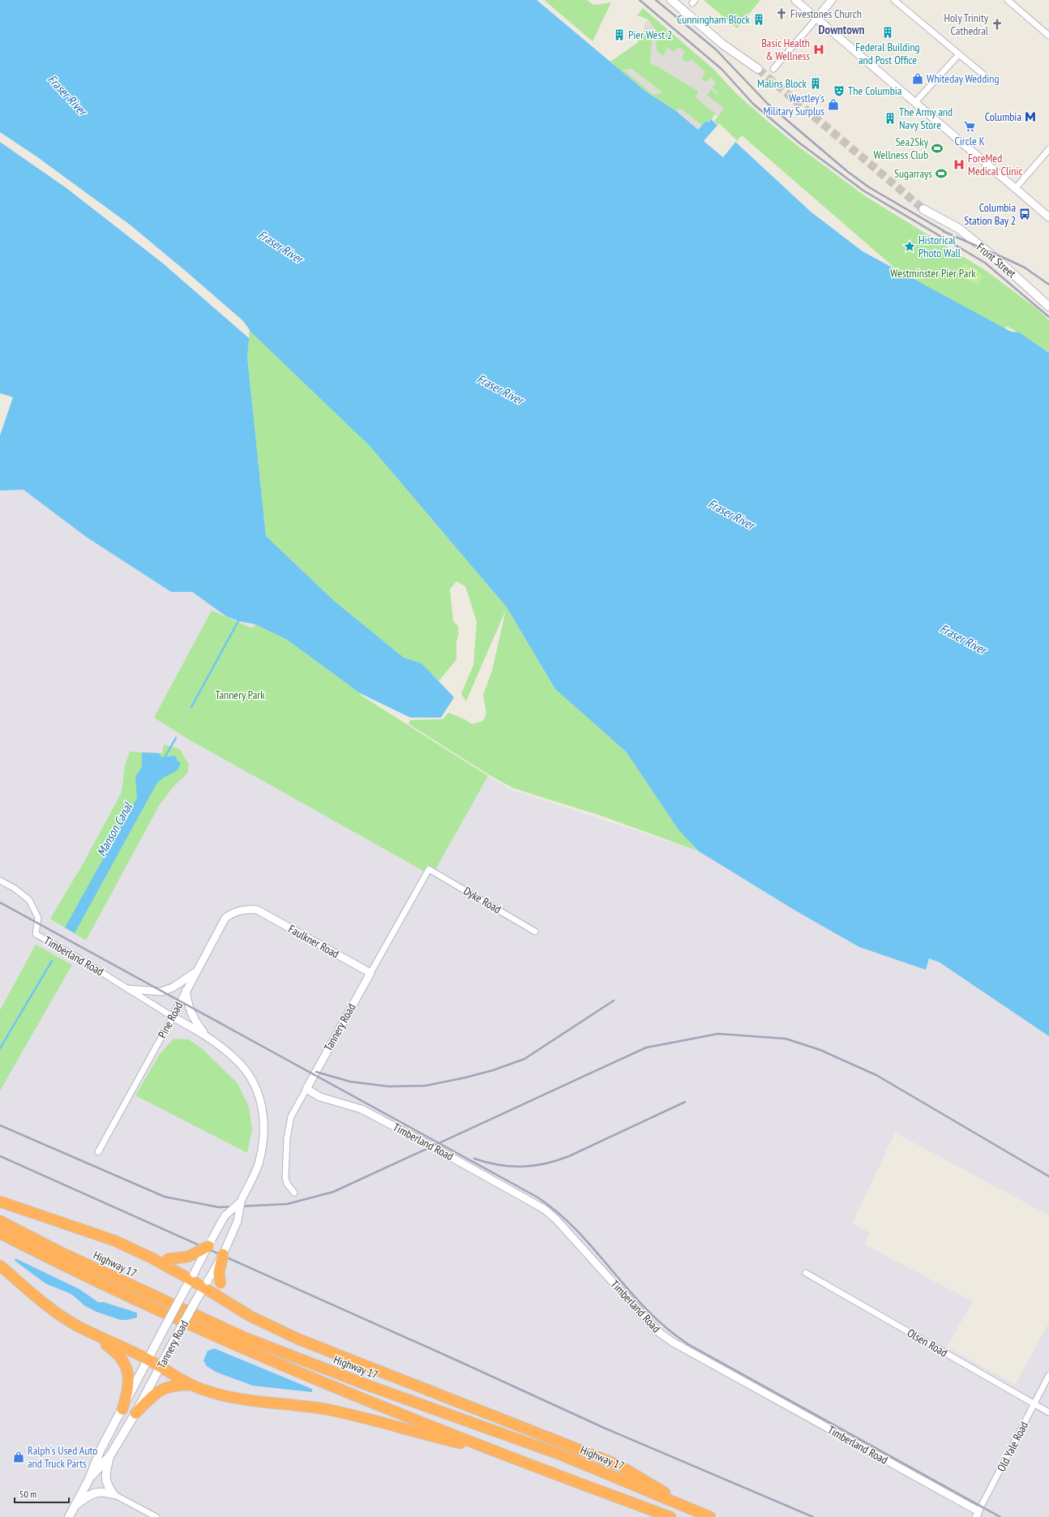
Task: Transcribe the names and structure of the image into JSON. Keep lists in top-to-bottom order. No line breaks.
{"streets":{"highway":["Highway 17"],"main road":["Front Street","Tannery Road"],"street":["Dyke Road","Faulkner Road","Timberland Road","Pine Road","Olsen Road","Old Yale Road"]},"crossings":[["Dyke Road","Tannery Road"],["Faulkner Road","Pine Road"],["Faulkner Road","Tannery Road"],["Timberland Road","Pine Road"],["Timberland Road","Tannery Road"],["Timberland Road","Old Yale Road"],["Pine Road","Tannery Road"],["Olsen Road","Old Yale Road"]],"districts":["Downtown"],"water":["Fraser River","Manson Canal"],"parks":["Westminster Pier Park","Tannery Park"],"places":{"church":["Fivestones Church","Holy Trinity Cathedral"],"building":["Cunningham Block","Federal Building and Post Office","Pier West 2","Malins Block","The Army and Navy Store"],"hospital":["Basic Health & Wellness","ForeMed Medical Clinic"],"shop":["Whiteday Wedding","Westley's Military Surplus","Ralph's Used Auto and Truck Parts"],"theatre":["The Columbia"],"metro station":["Columbia"],"supermarket":["Circle K"],"sports":["Sea2Sky Wellness Club","Sugarrays"],"bus stop":["Columbia Station Bay 2"],"place":["Historical Photo Wall"]},"scale_bar":"50 m"}
